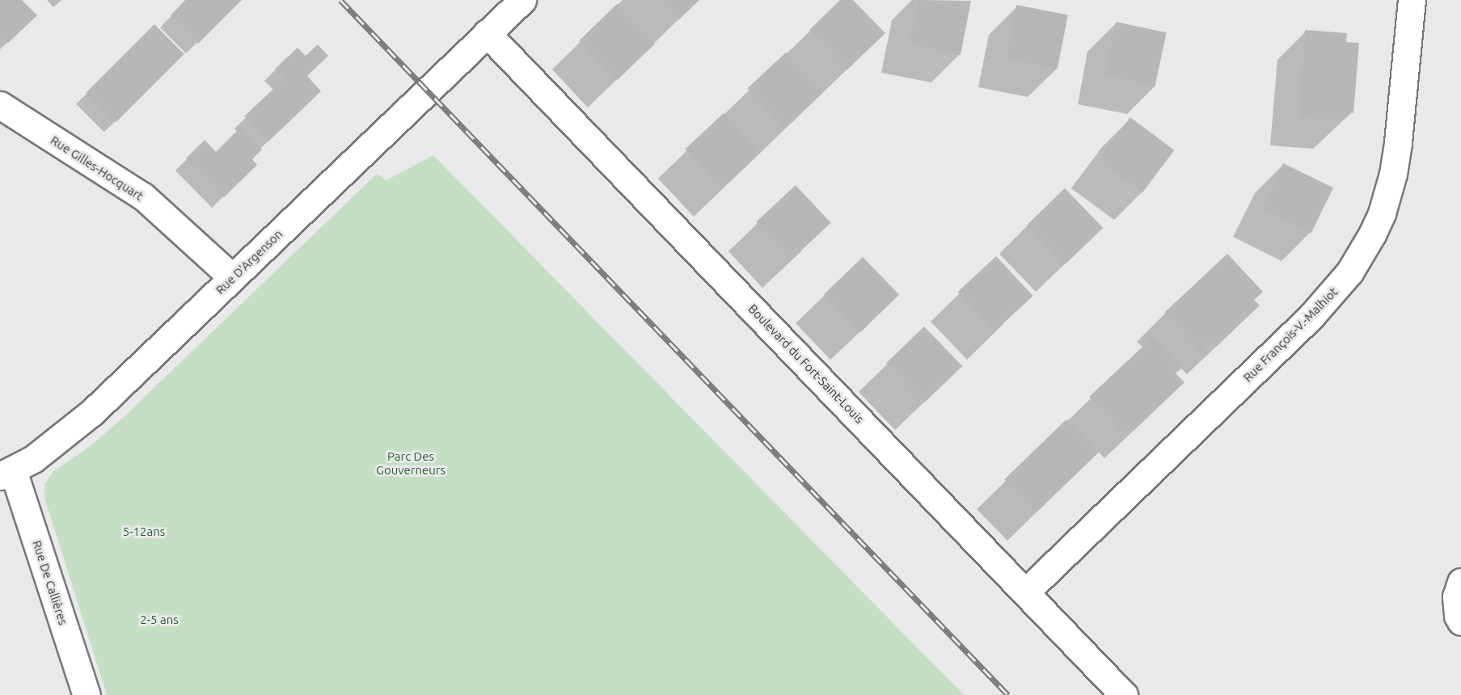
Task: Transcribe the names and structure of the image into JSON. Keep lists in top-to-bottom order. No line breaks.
{"streets":{"street":["Rue Gilles-Hocquart","Rue D'Argenson","Rue François-V.-Malhiot","Boulevard du Fort-Saint-Louis","Rue De Callières"]},"crossings":[["Rue Gilles-Hocquart","Rue D'Argenson"],["Rue D'Argenson","Boulevard du Fort-Saint-Louis"],["Rue D'Argenson","Rue De Callières"],["Rue François-V.-Malhiot","Boulevard du Fort-Saint-Louis"]],"parks":["Parc Des Gouverneurs","5-12ans","2-5 ans"]}
